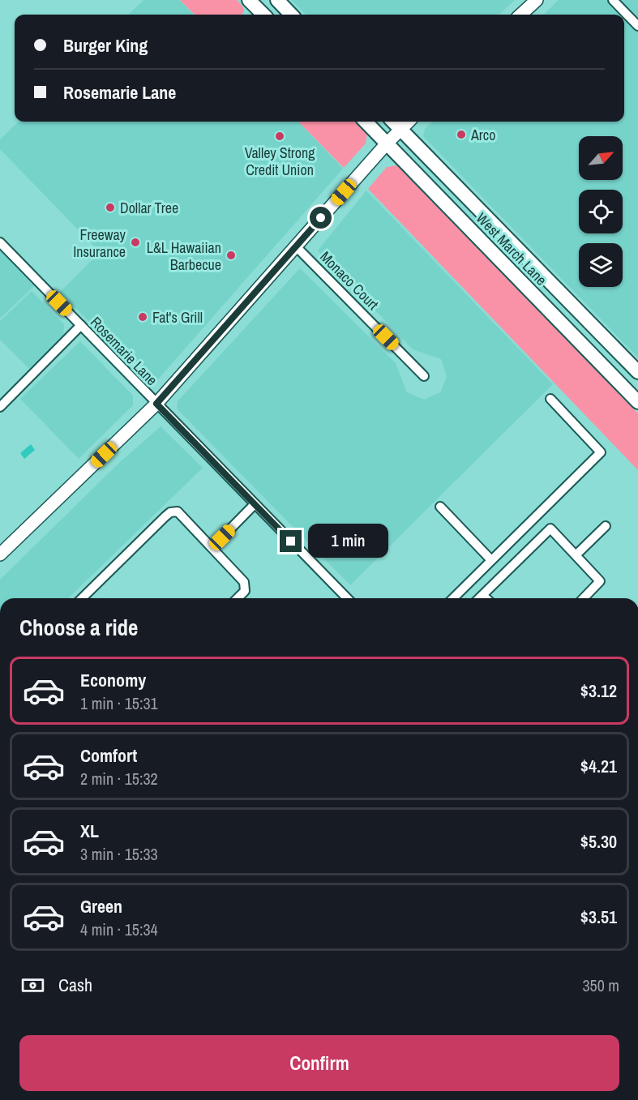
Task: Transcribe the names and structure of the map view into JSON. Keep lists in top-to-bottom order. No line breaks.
{"streets":{"main road":["West March Lane"],"street":["Monaco Court","Rosemarie Lane"]},"places":["Arco","Valley Strong Credit Union","Dollar Tree","Freeway Insurance","L&L Hawaiian Barbecue","Fat's Grill"],"north":"top right","page":{"banner":["Burger King","Rosemarie Lane"],"bubble":"1 min","heading":"Choose a ride","list":[{"name":"Economy","note":"1 min · 15:31","value":"$3.12"},{"name":"Comfort","note":"2 min · 15:32","value":"$4.21"},{"name":"XL","note":"3 min · 15:33","value":"$5.30"},{"name":"Green","note":"4 min · 15:34","value":"$3.51"}],"pay":["Cash","350 m"],"buttons":"Confirm"}}
